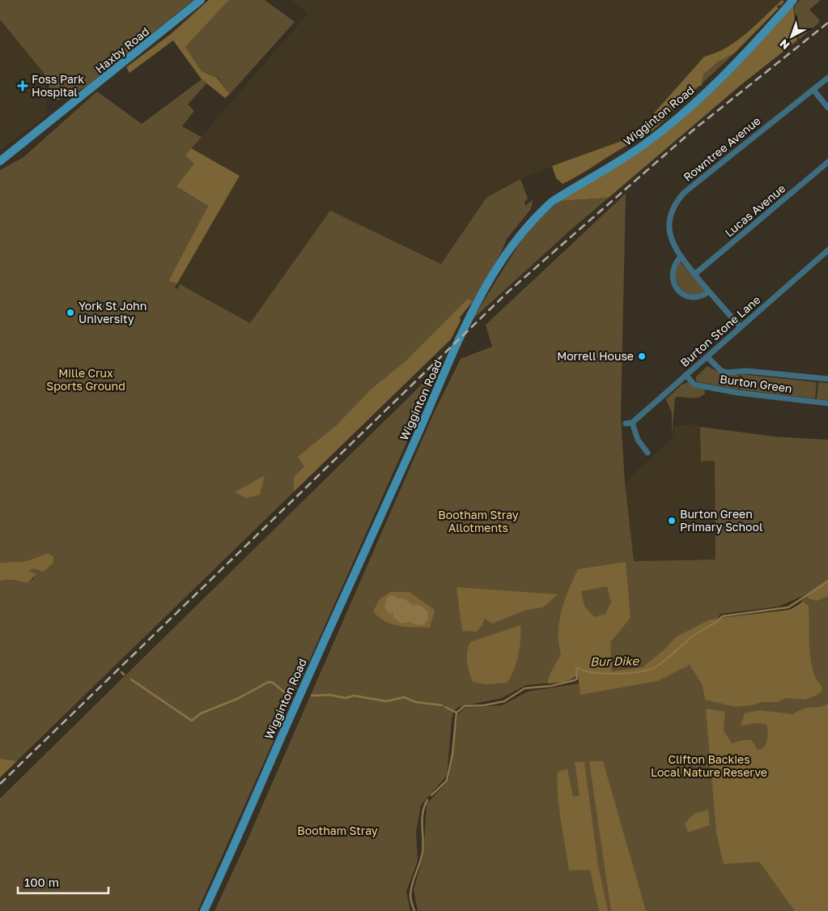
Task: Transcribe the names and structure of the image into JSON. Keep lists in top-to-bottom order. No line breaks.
{"streets":{"main road":["Haxby Road","Wigginton Road"],"street":["Rowntree Avenue","Lucas Avenue","Burton Stone Lane","Burton Green"]},"crossings":[["Rowntree Avenue","Lucas Avenue"],["Rowntree Avenue","Burton Stone Lane"],["Burton Stone Lane","Burton Green"]],"water":["Bur Dike"],"parks":["Mille Crux Sports Ground","Bootham Stray Allotments","Clifton Backies Local Nature Reserve","Bootham Stray"],"places":{"health":["Foss Park Hospital"],"other":["York St John University","Morrell House","Burton Green Primary School"]},"scale_bar":"100 m","north":"bottom left"}
